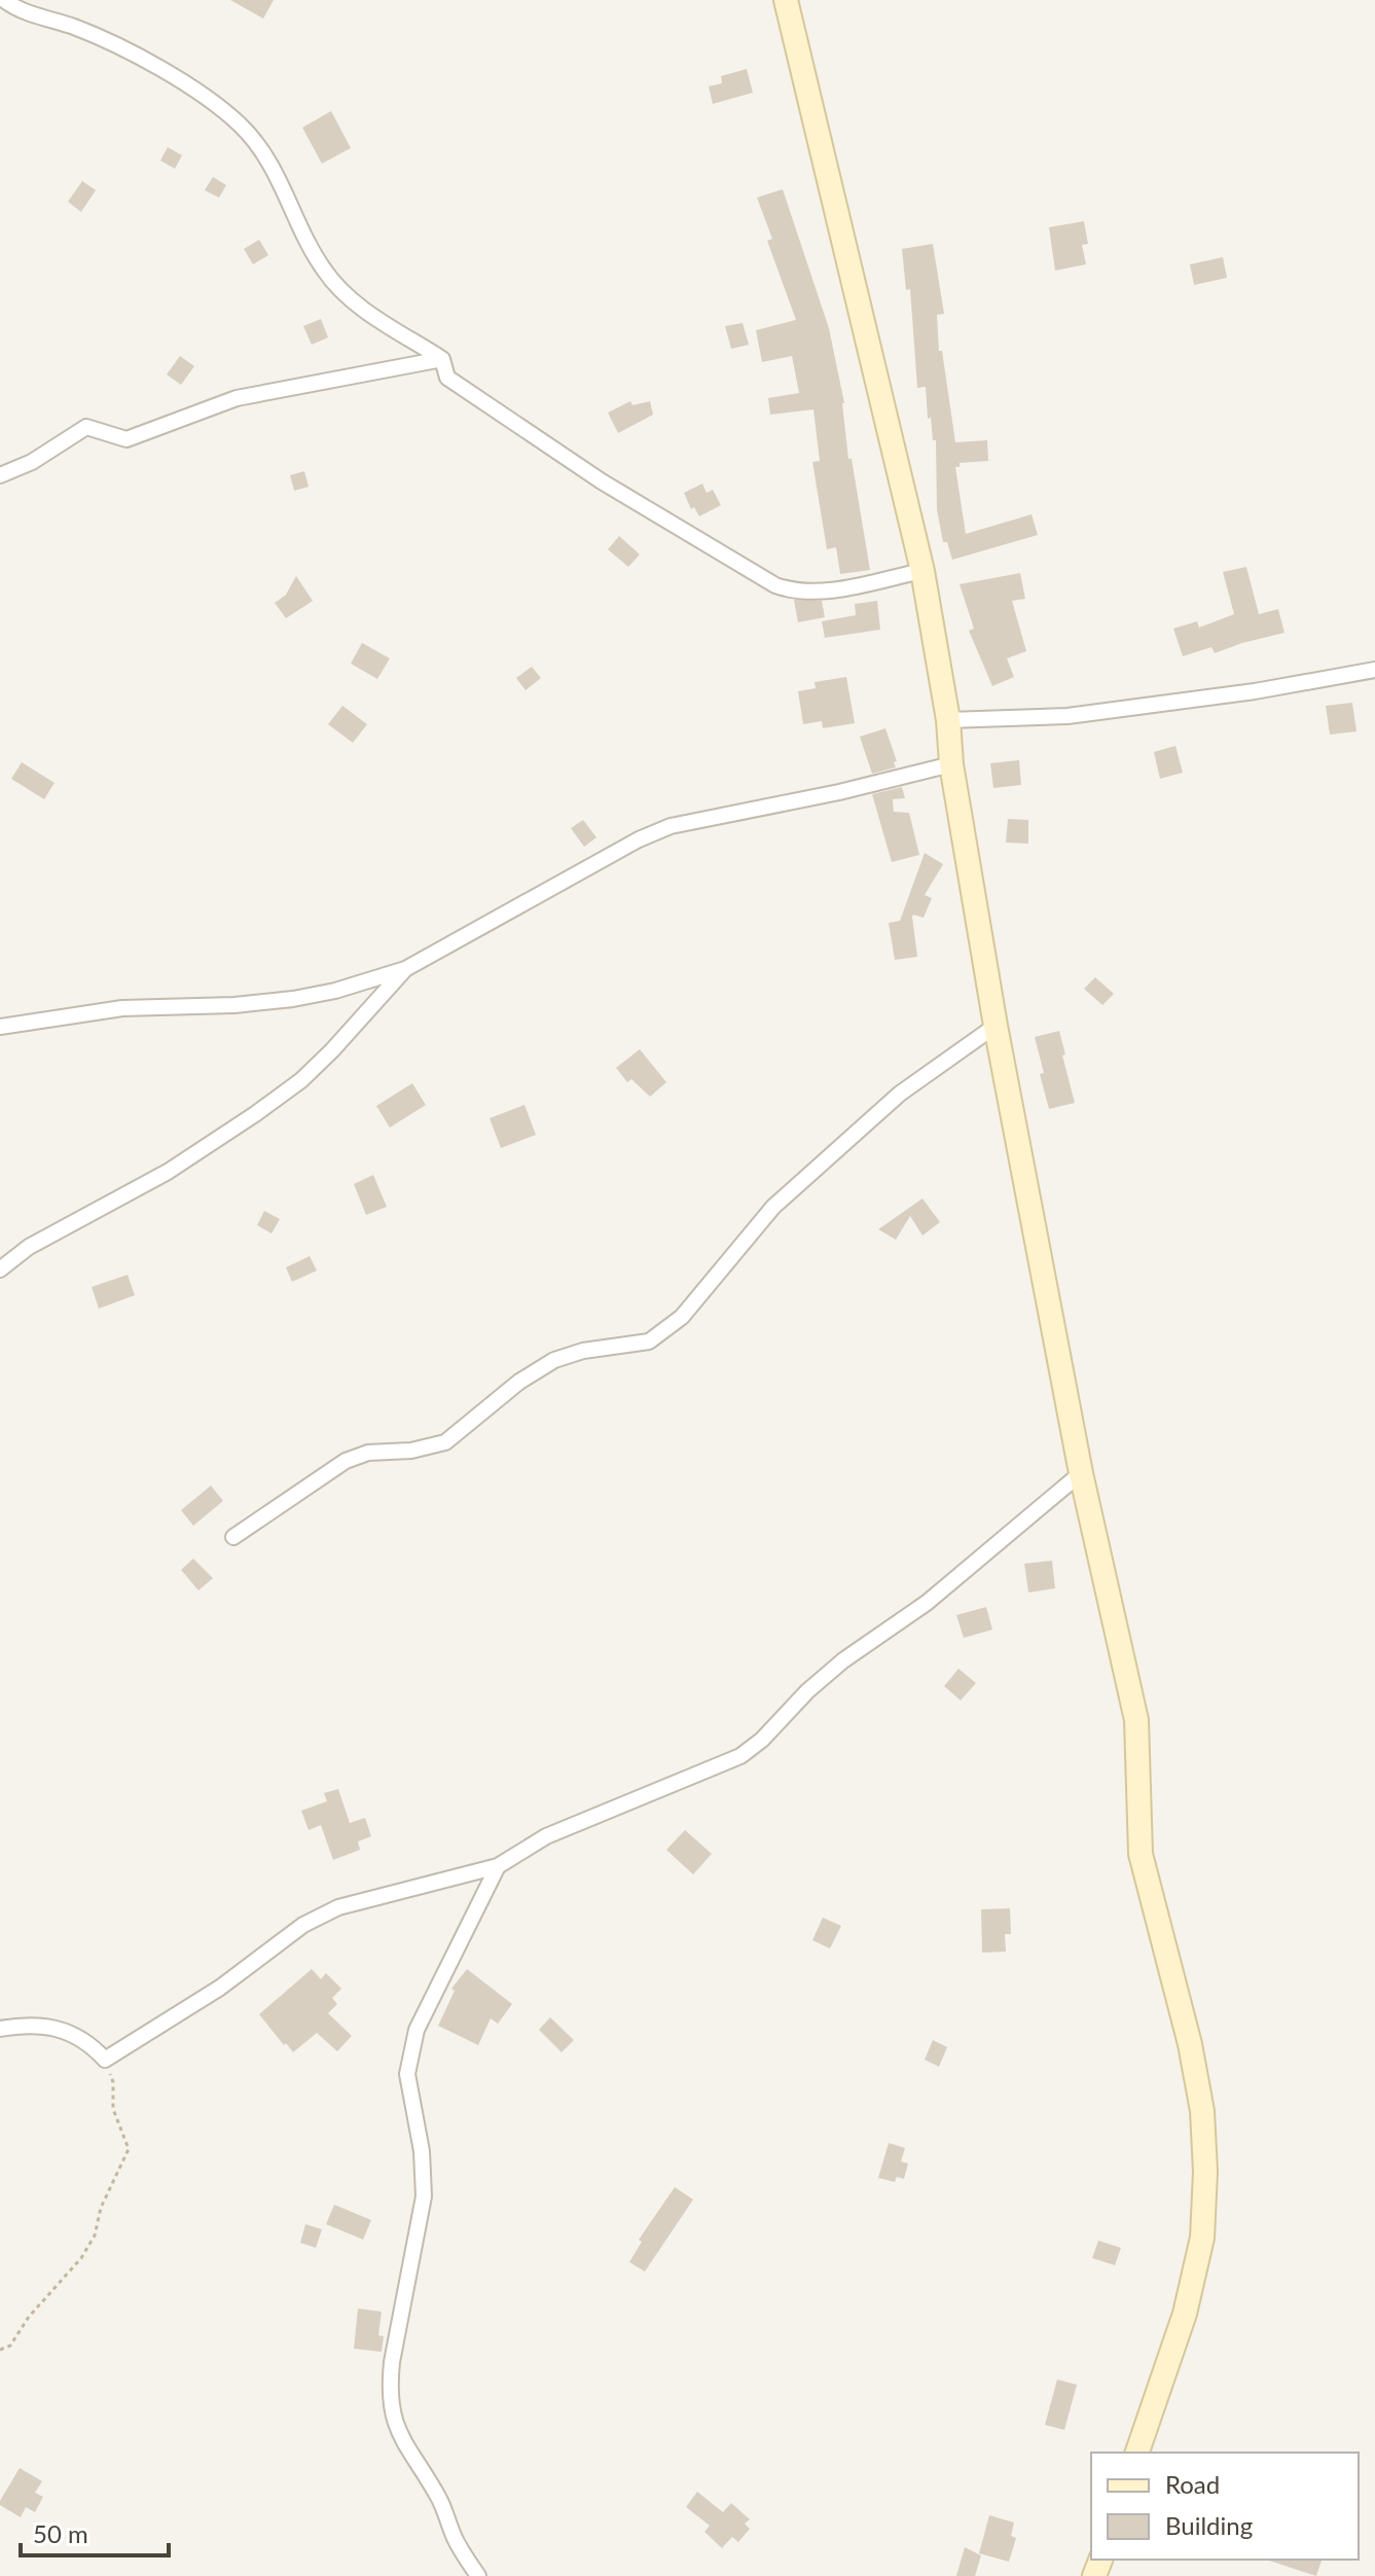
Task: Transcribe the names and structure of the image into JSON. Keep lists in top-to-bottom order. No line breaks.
{"legend":["Road","Building"],"scale_bar":"50 m"}
